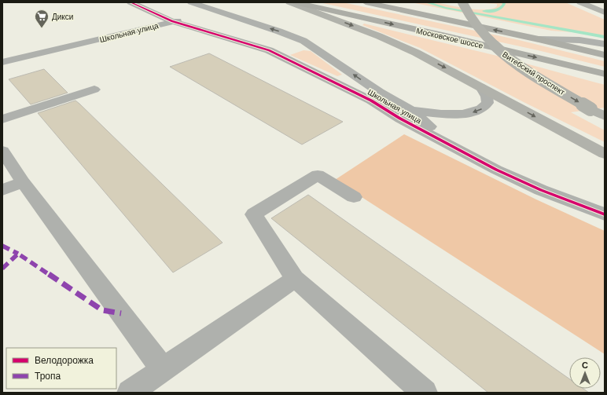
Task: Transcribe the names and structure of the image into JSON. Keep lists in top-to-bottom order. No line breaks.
{"streets":{"highway":["Московское шоссе"],"main road":["Витебский проспект"],"street":["Школьная улица"]},"places":{"supermarket":["Дикси"]},"legend":["Велодорожка","Тропа"],"north":"top"}
